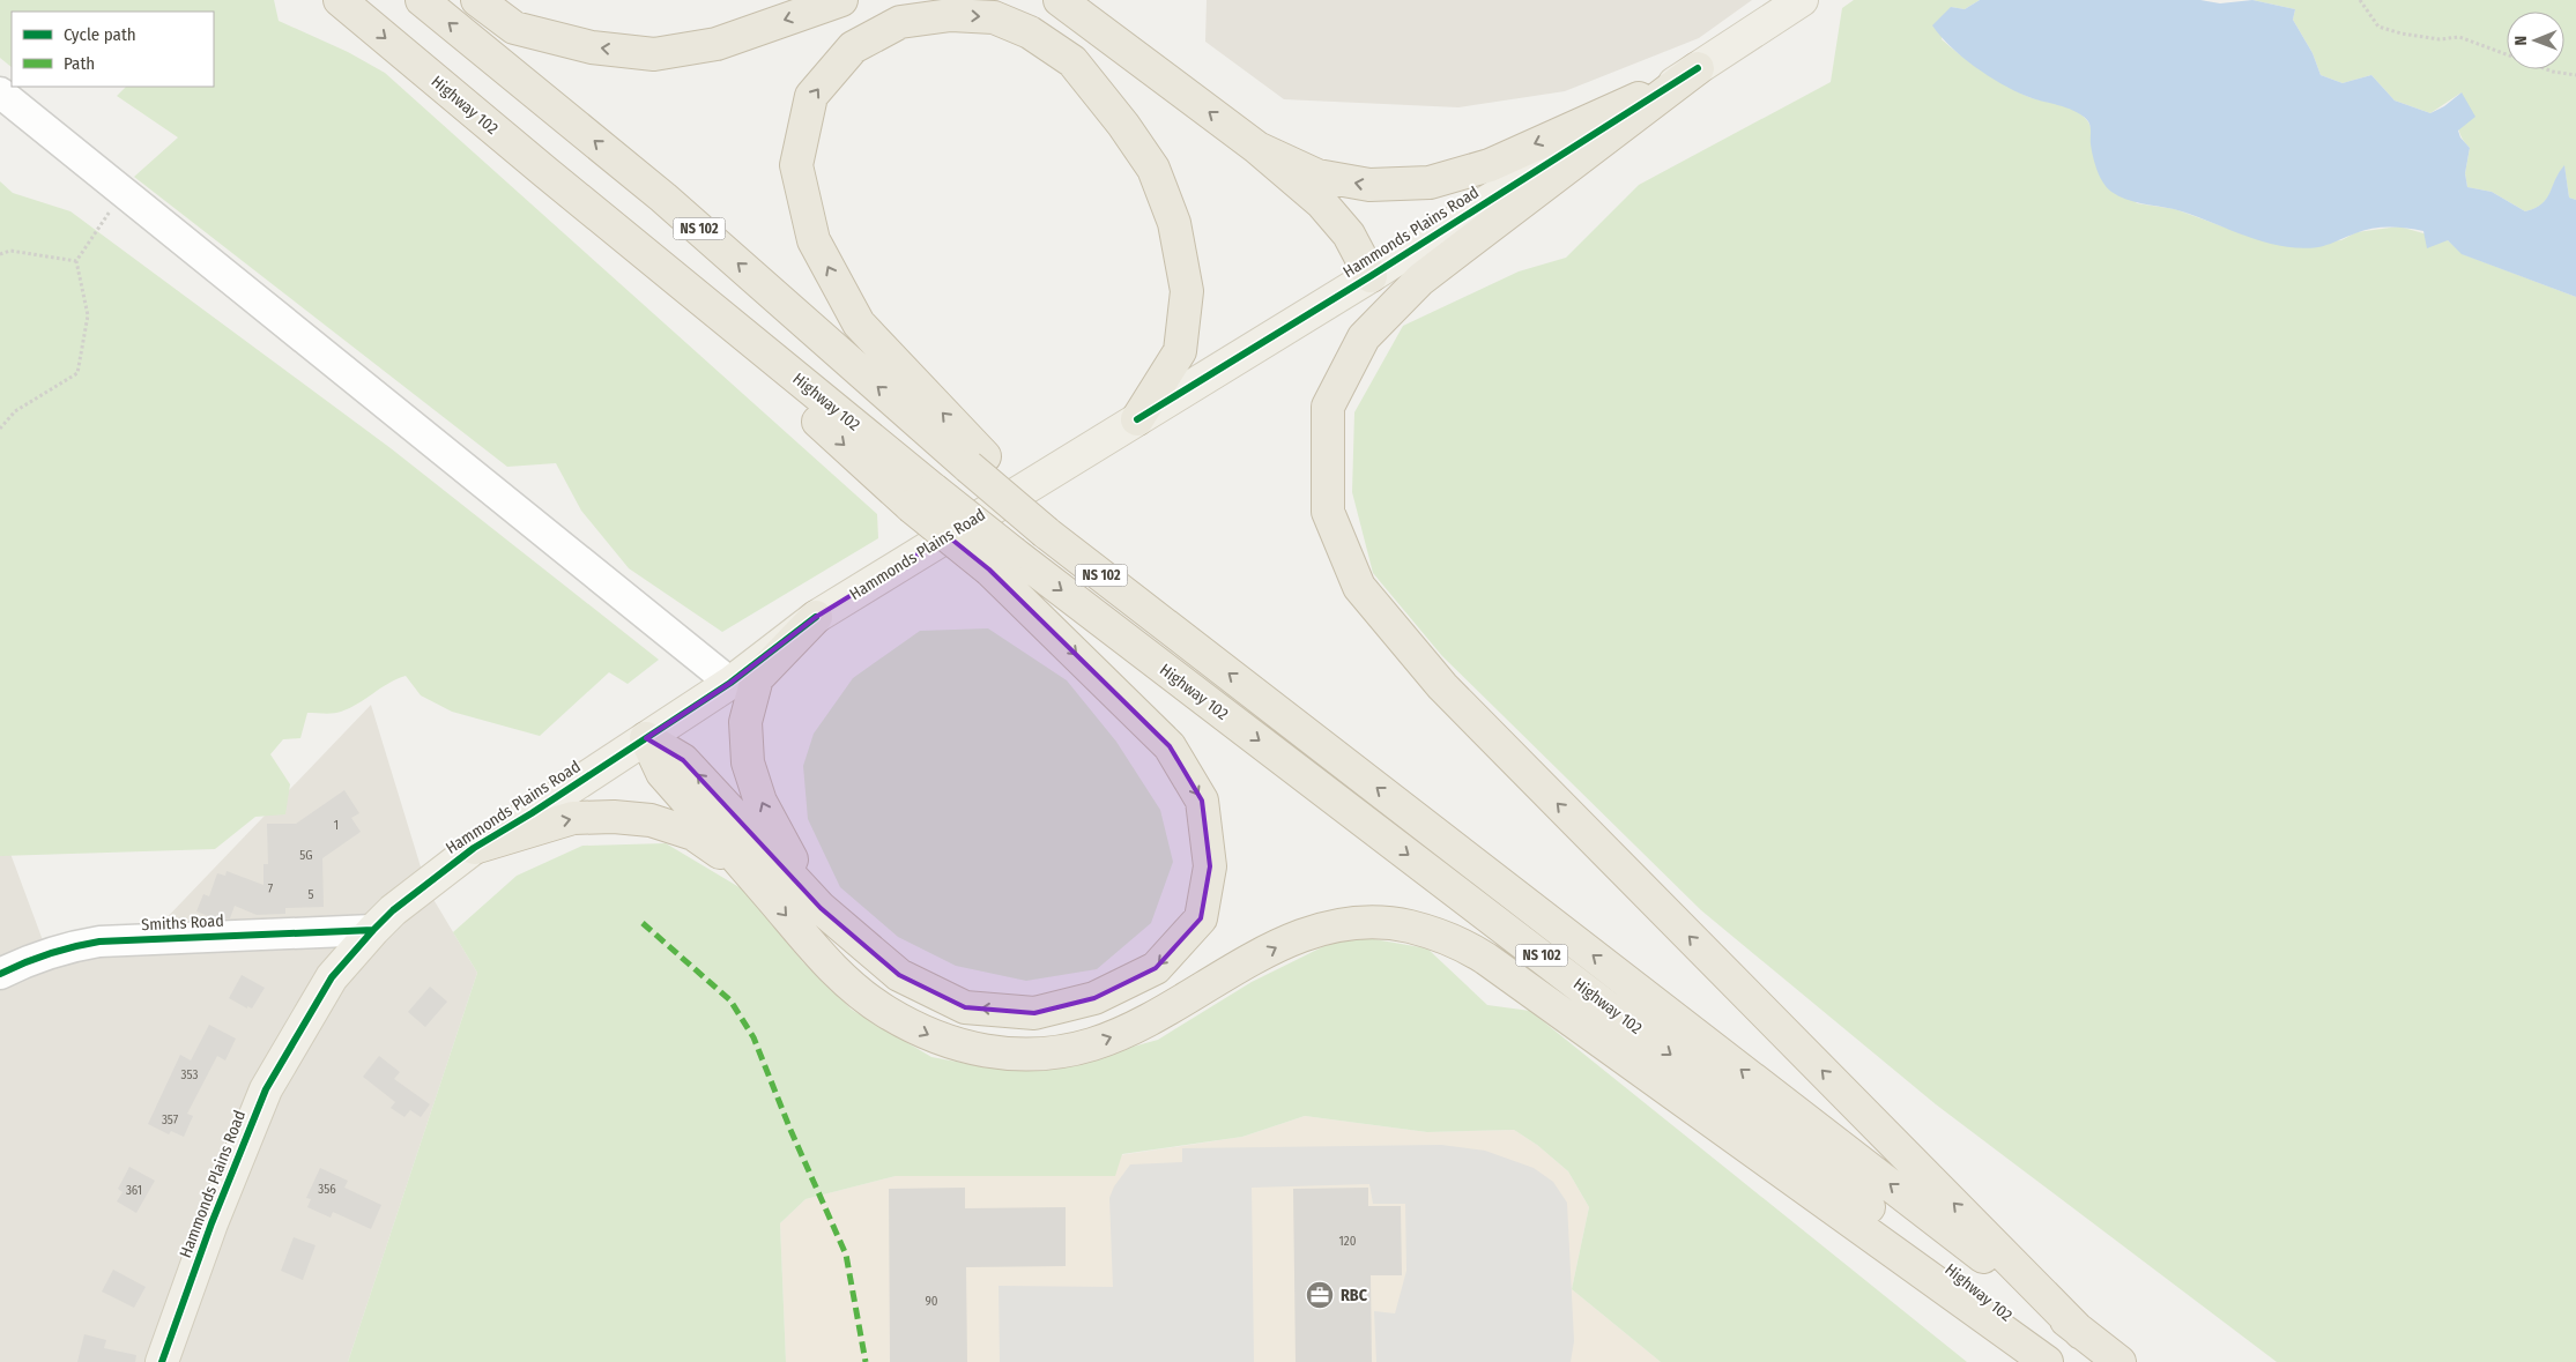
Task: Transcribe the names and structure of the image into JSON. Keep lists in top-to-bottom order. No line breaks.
{"streets":{"highway":["Highway 102","NS 102"],"main road":["Hammonds Plains Road"],"street":["Smiths Road"]},"crossings":[["Hammonds Plains Road","Smiths Road"]],"places":{"office":["RBC"]},"house_numbers":["1","5G","7","5","353","357","356","361","120","90"],"legend":["Cycle path","Path"],"north":"left"}
